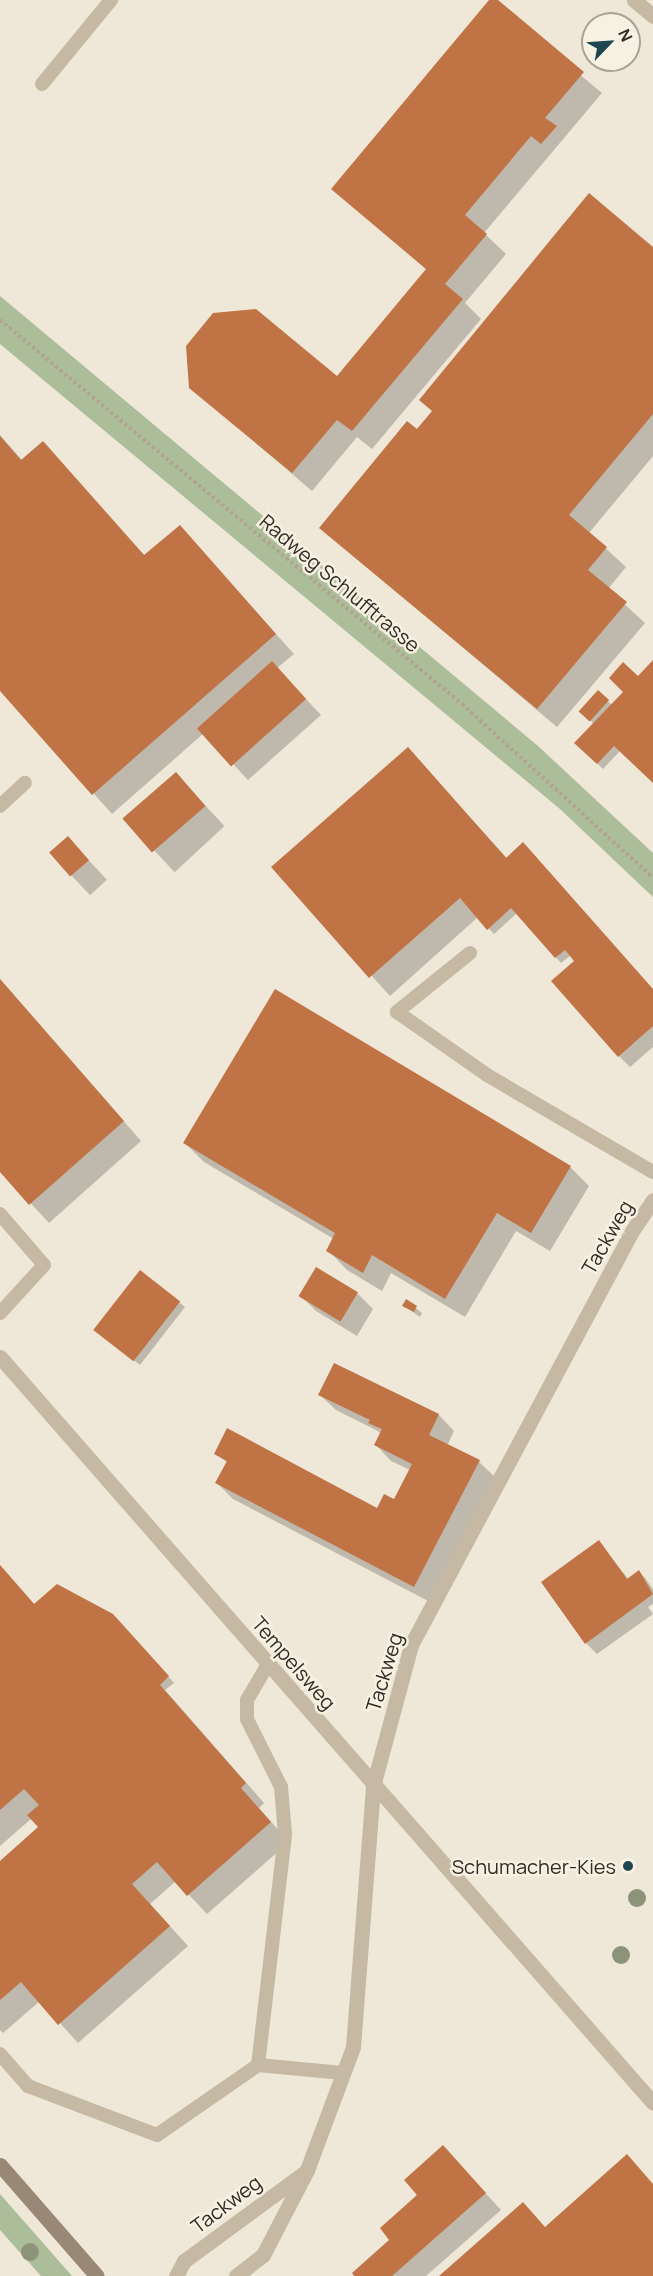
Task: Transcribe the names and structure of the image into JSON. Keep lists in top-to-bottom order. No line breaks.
{"streets":{"street":["Tackweg","Tempelsweg"],"path":["Radweg Schlufftrasse"]},"crossings":[["Tackweg","Tempelsweg"]],"places":["Schumacher-Kies"],"north":"top right"}
